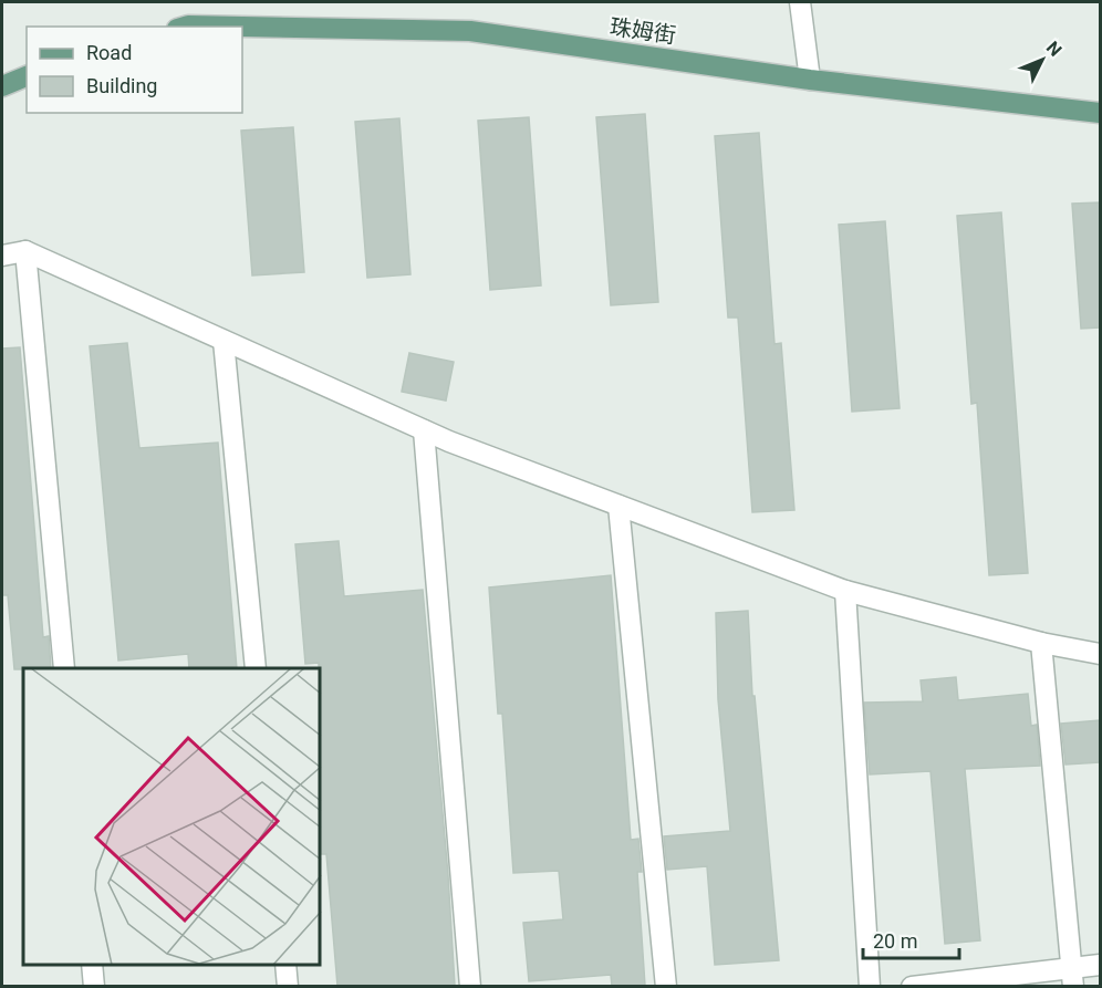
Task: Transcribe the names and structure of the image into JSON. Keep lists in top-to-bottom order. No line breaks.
{"streets":{"main road":["珠姆街"]},"legend":["Road","Building"],"scale_bar":"20 m","north":"top right"}
